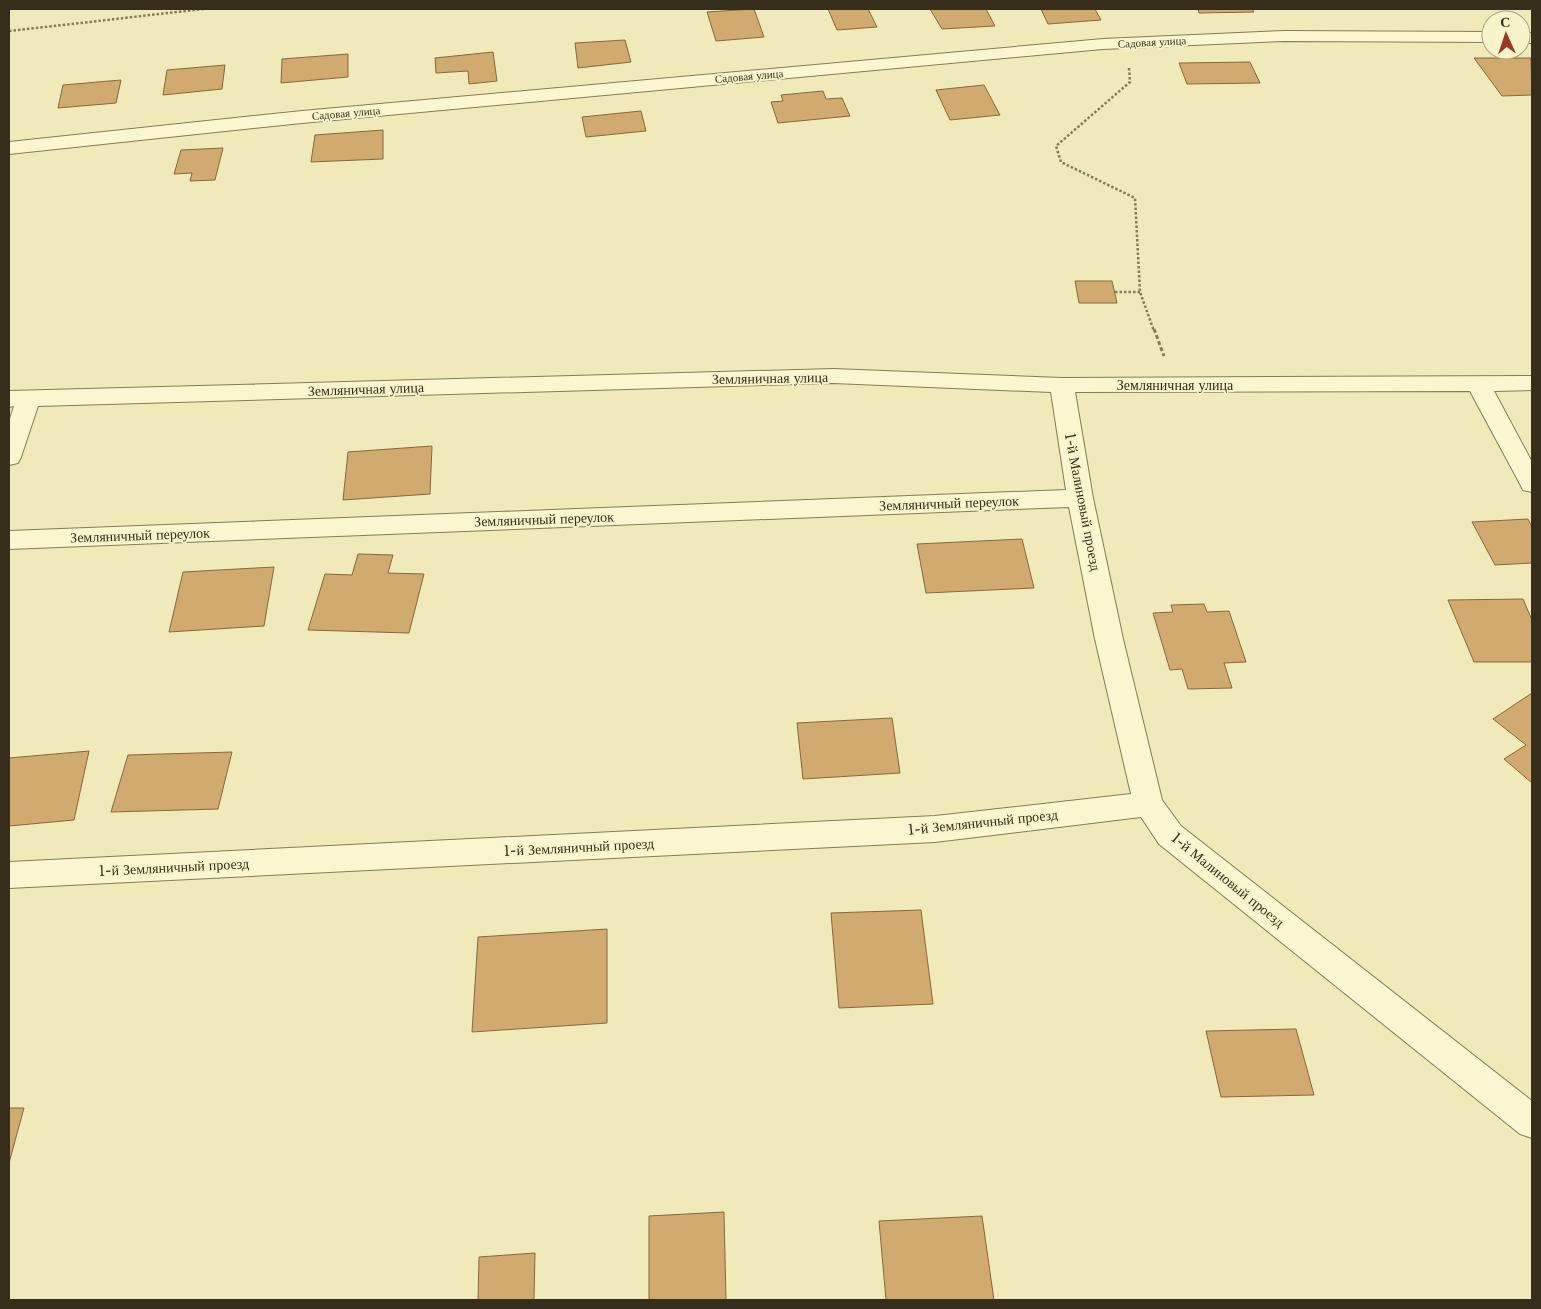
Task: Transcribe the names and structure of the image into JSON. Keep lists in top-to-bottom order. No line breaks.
{"streets":{"street":["Садовая улица","Земляничная улица","1-й Малиновый проезд","Земляничный переулок","1-й Земляничный проезд"]},"crossings":[["Земляничная улица","1-й Малиновый проезд"],["1-й Малиновый проезд","Земляничный переулок"],["1-й Малиновый проезд","1-й Земляничный проезд"]],"north":"top"}
